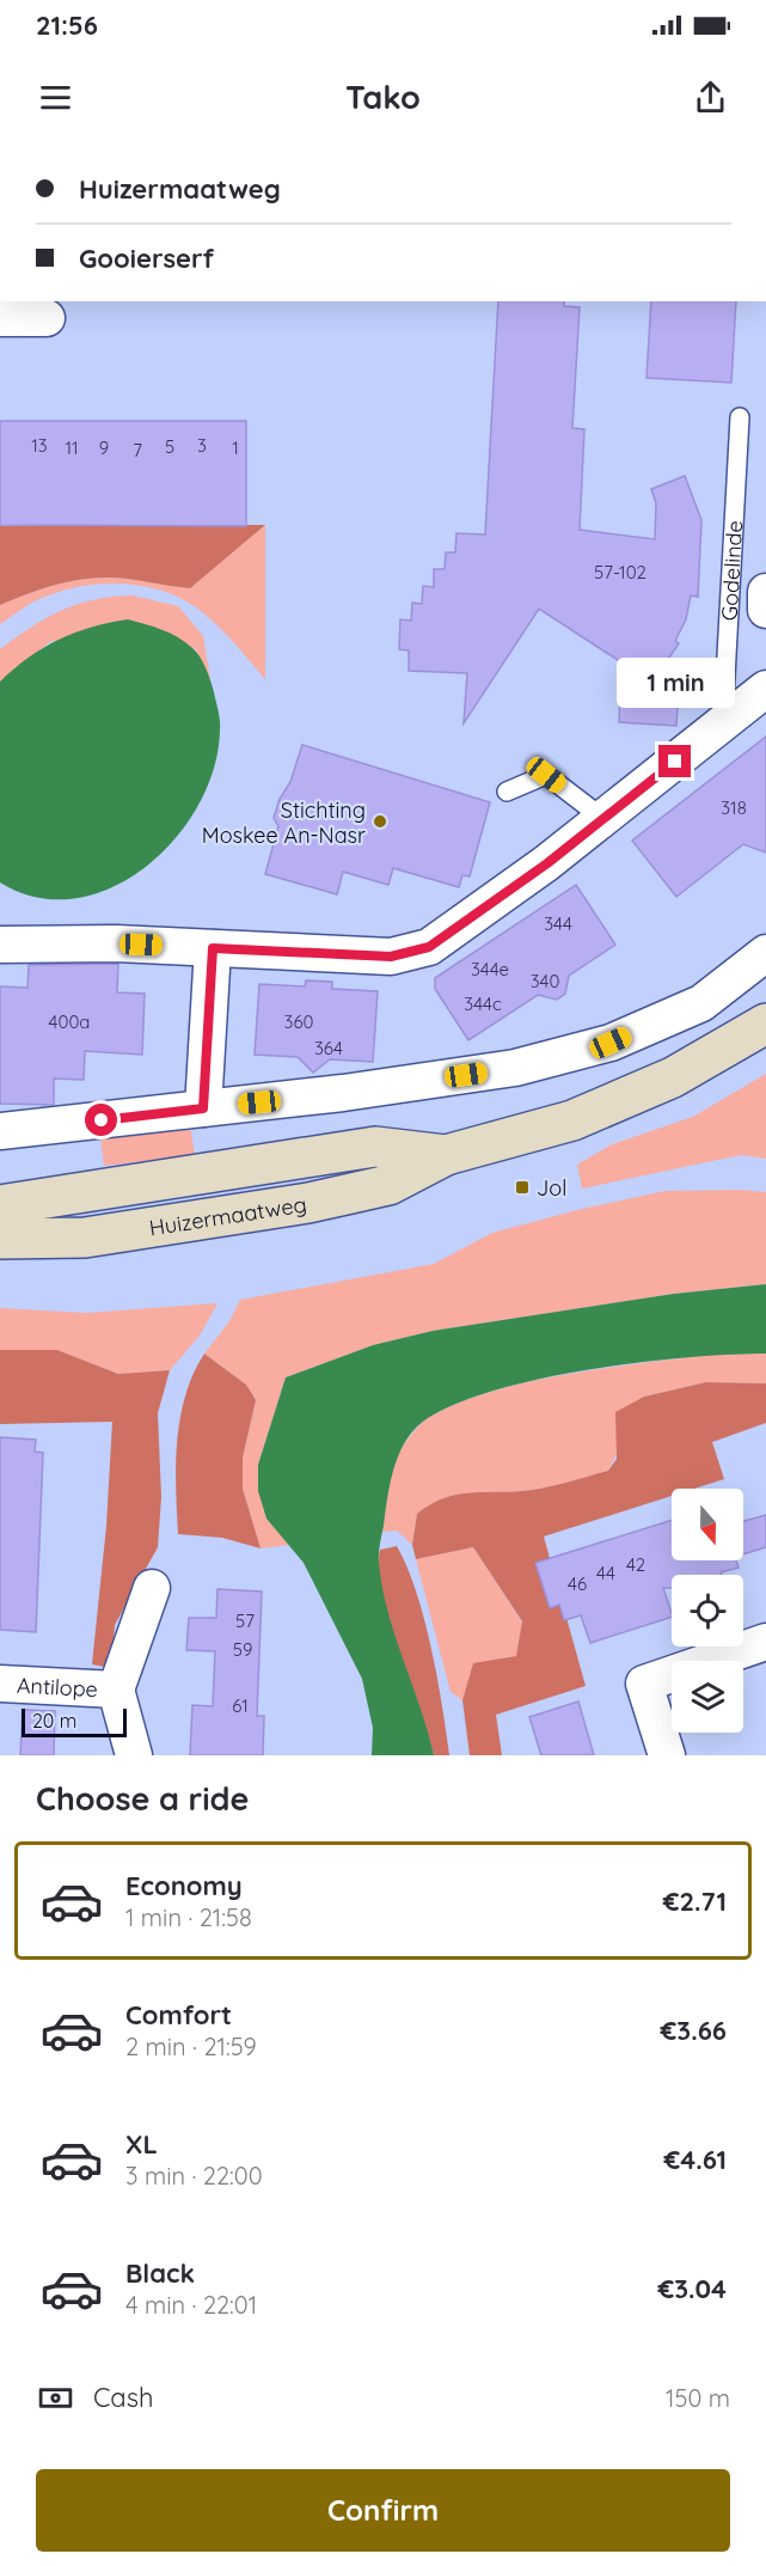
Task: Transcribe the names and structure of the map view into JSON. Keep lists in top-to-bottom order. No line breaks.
{"streets":{"main road":["Huizermaatweg"],"street":["Godelinde","Antilope"]},"places":{"other":["Stichting Moskee An-Nasr"],"transit":["Jol"]},"house_numbers":["13","3","5","11","9","1","7","57-102","318","344","344e","340","344c","400a","360","364","42","44","46","57","59","61"],"scale_bar":"20 m","north":"bottom","page":{"status":"21:56","header":"Tako","banner":["Huizermaatweg","Gooierserf"],"bubble":"1 min","scale":"20 m","heading":"Choose a ride","list":[{"name":"Economy","note":"1 min · 21:58","value":"€2.71"},{"name":"Comfort","note":"2 min · 21:59","value":"€3.66"},{"name":"XL","note":"3 min · 22:00","value":"€4.61"},{"name":"Black","note":"4 min · 22:01","value":"€3.04"}],"pay":["Cash","150 m"],"buttons":"Confirm"}}
